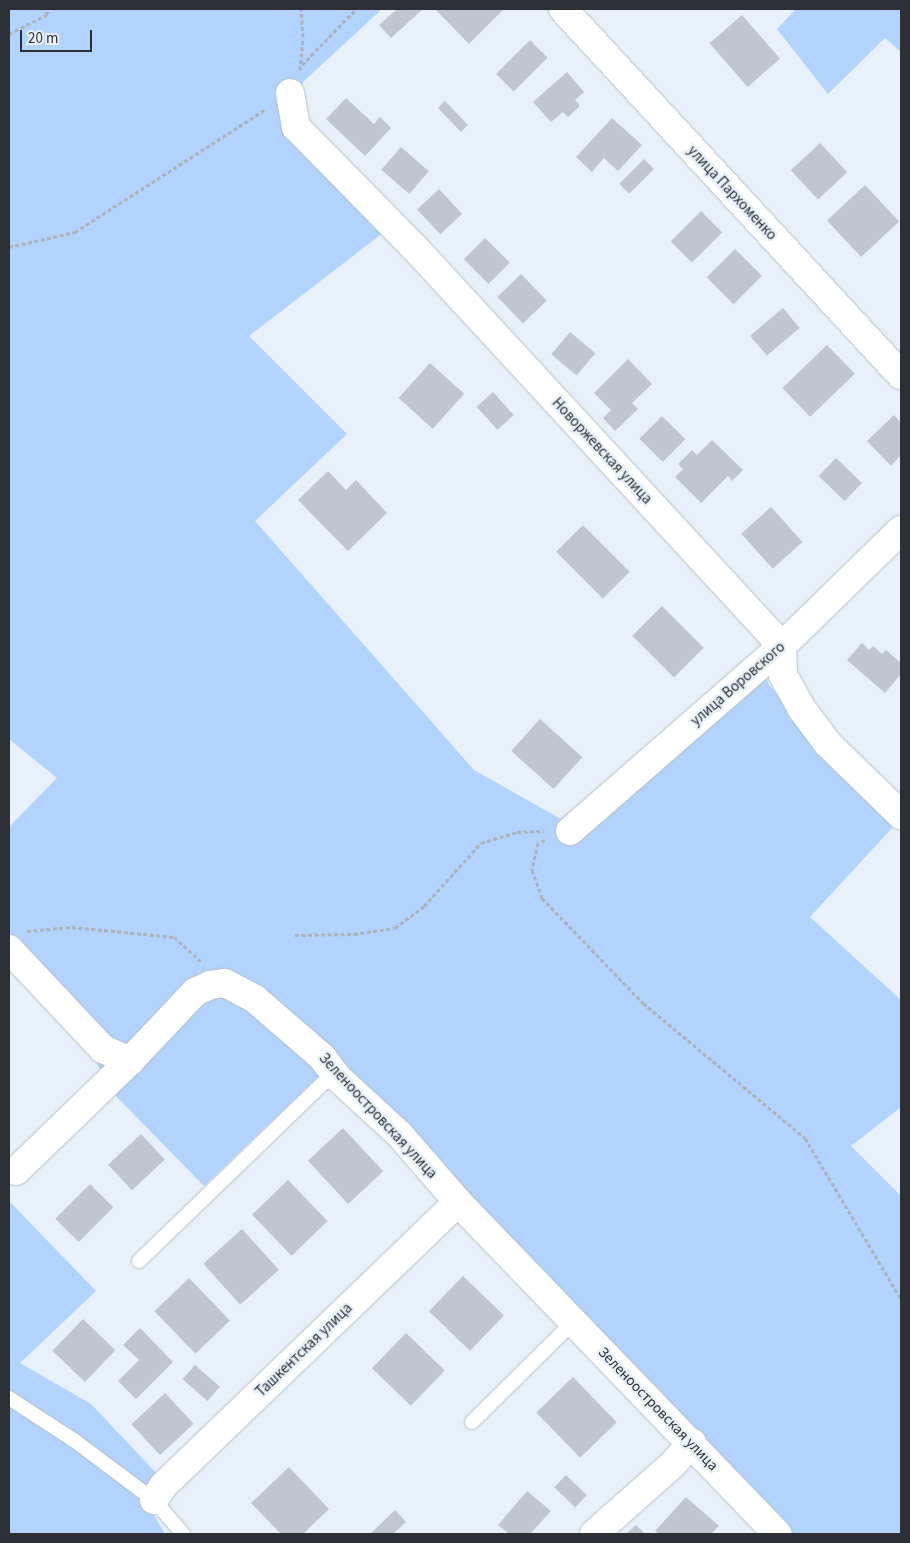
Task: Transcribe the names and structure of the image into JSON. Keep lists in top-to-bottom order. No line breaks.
{"streets":{"street":["улица Пархоменко","Новоржевская улица","улица Воровского","Зеленоостровская улица","Ташкентская улица"]},"crossings":[["Новоржевская улица","улица Воровского"],["Зеленоостровская улица","Ташкентская улица"]],"scale_bar":"20 m"}
